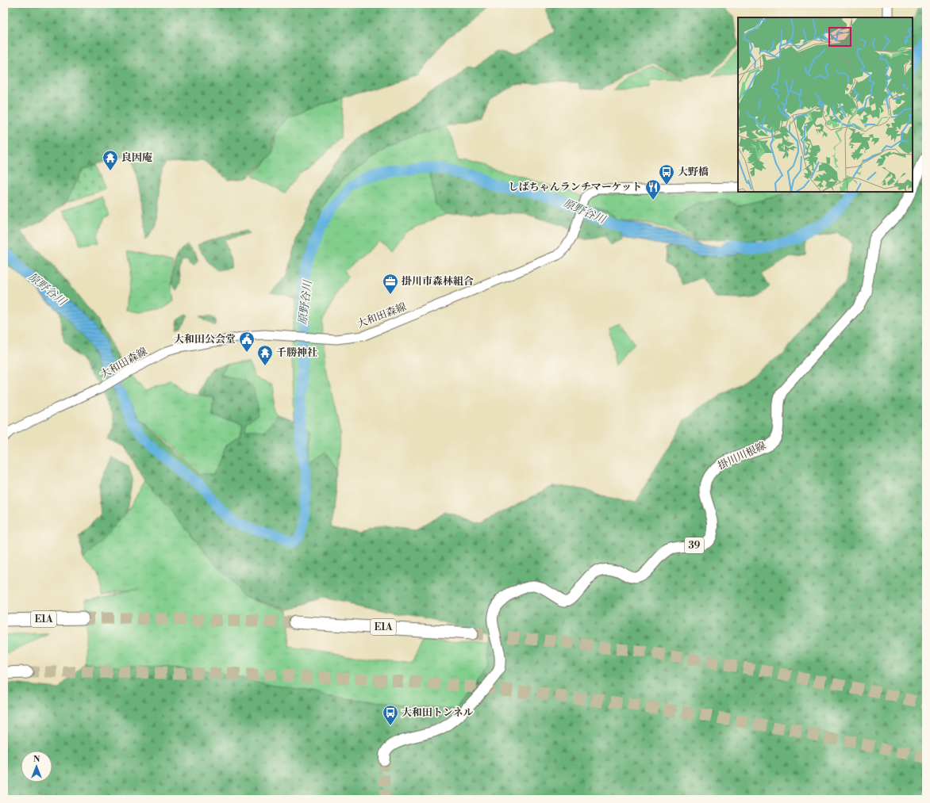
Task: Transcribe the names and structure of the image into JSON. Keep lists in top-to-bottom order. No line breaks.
{"streets":{"highway":["E1A"],"main road":["大和田森線","掛川川根線","39"]},"water":["原野谷川"],"places":{"temple":["良因庵","千勝神社"],"bus stop":["大野橋","大和田トンネル"],"restaurant":["しばちゃんランチマーケット"],"office":["掛川市森林組合"],"public building":["大和田公会堂"]},"north":"top"}
